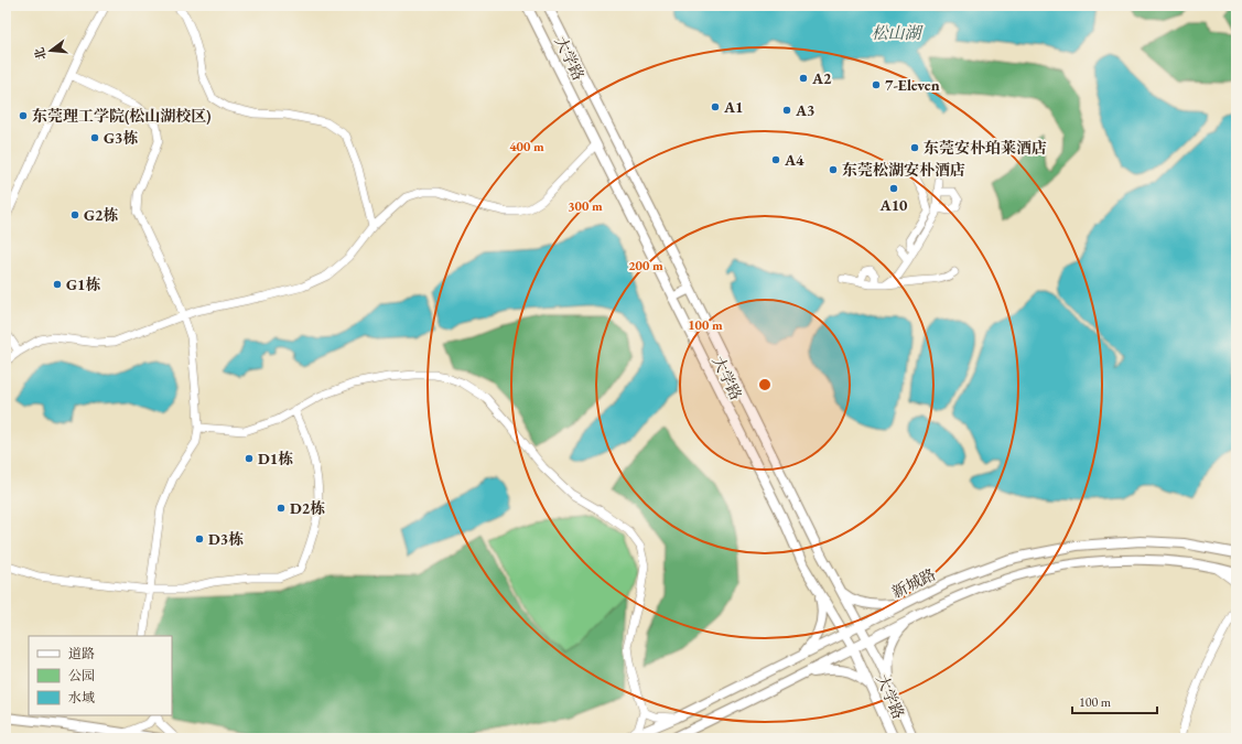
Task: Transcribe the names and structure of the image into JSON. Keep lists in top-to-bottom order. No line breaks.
{"streets":{"main road":["大学路","新城路"]},"crossings":[["大学路","新城路"]],"water":["松山湖"],"places":["A2","7-Eleven","A1","A3","东莞理工学院(松山湖校区)","G3栋","东莞安朴珀莱酒店","A4","东莞松湖安朴酒店","A10","G2栋","G1栋","D1栋","D2栋","D3栋"],"legend":["道路","公园","水域"],"scale_bar":"100 m","north":"left","rings":["400 m","300 m","200 m","100 m"]}
